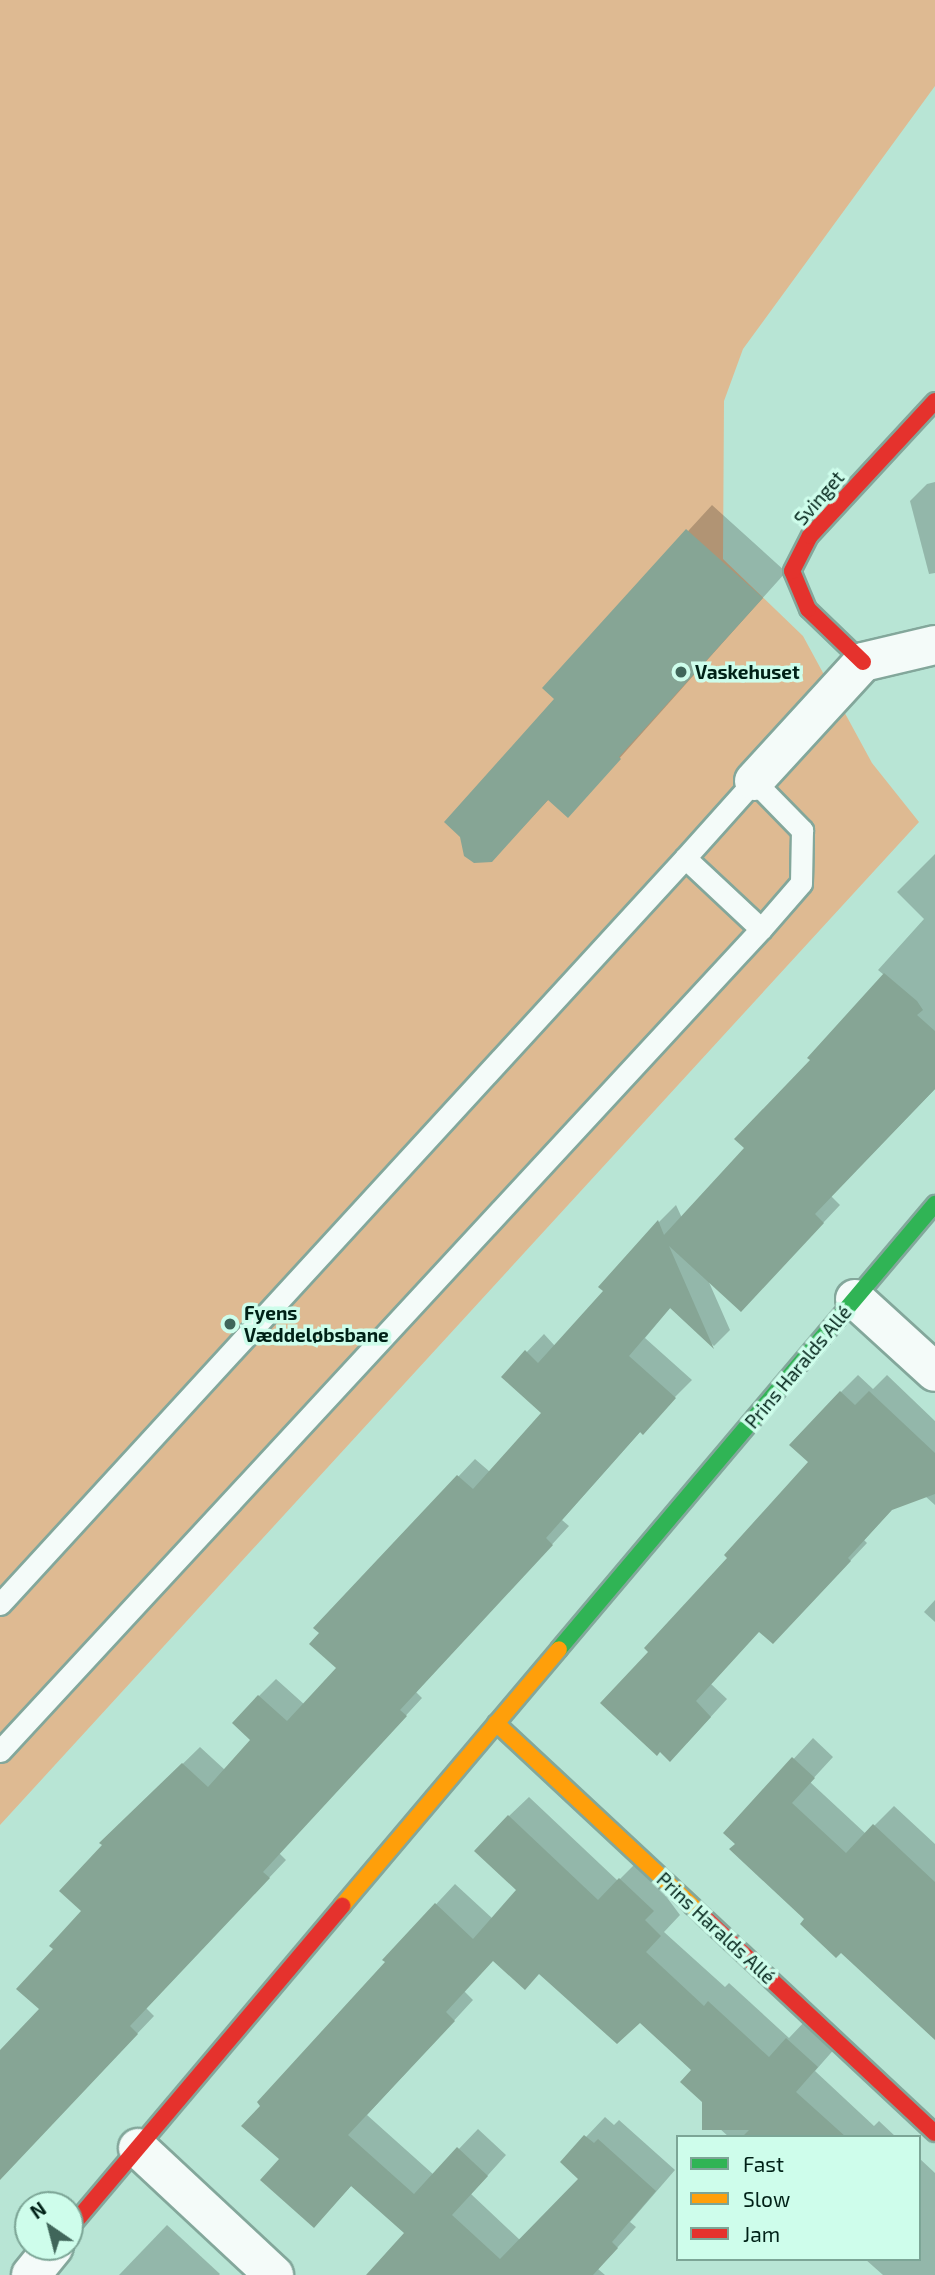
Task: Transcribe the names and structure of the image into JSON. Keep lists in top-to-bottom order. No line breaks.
{"streets":{"street":["Svinget","Prins Haralds Allé"]},"places":["Vaskehuset","Fyens Væddeløbsbane"],"legend":["Fast","Slow","Jam"],"north":"top left"}
